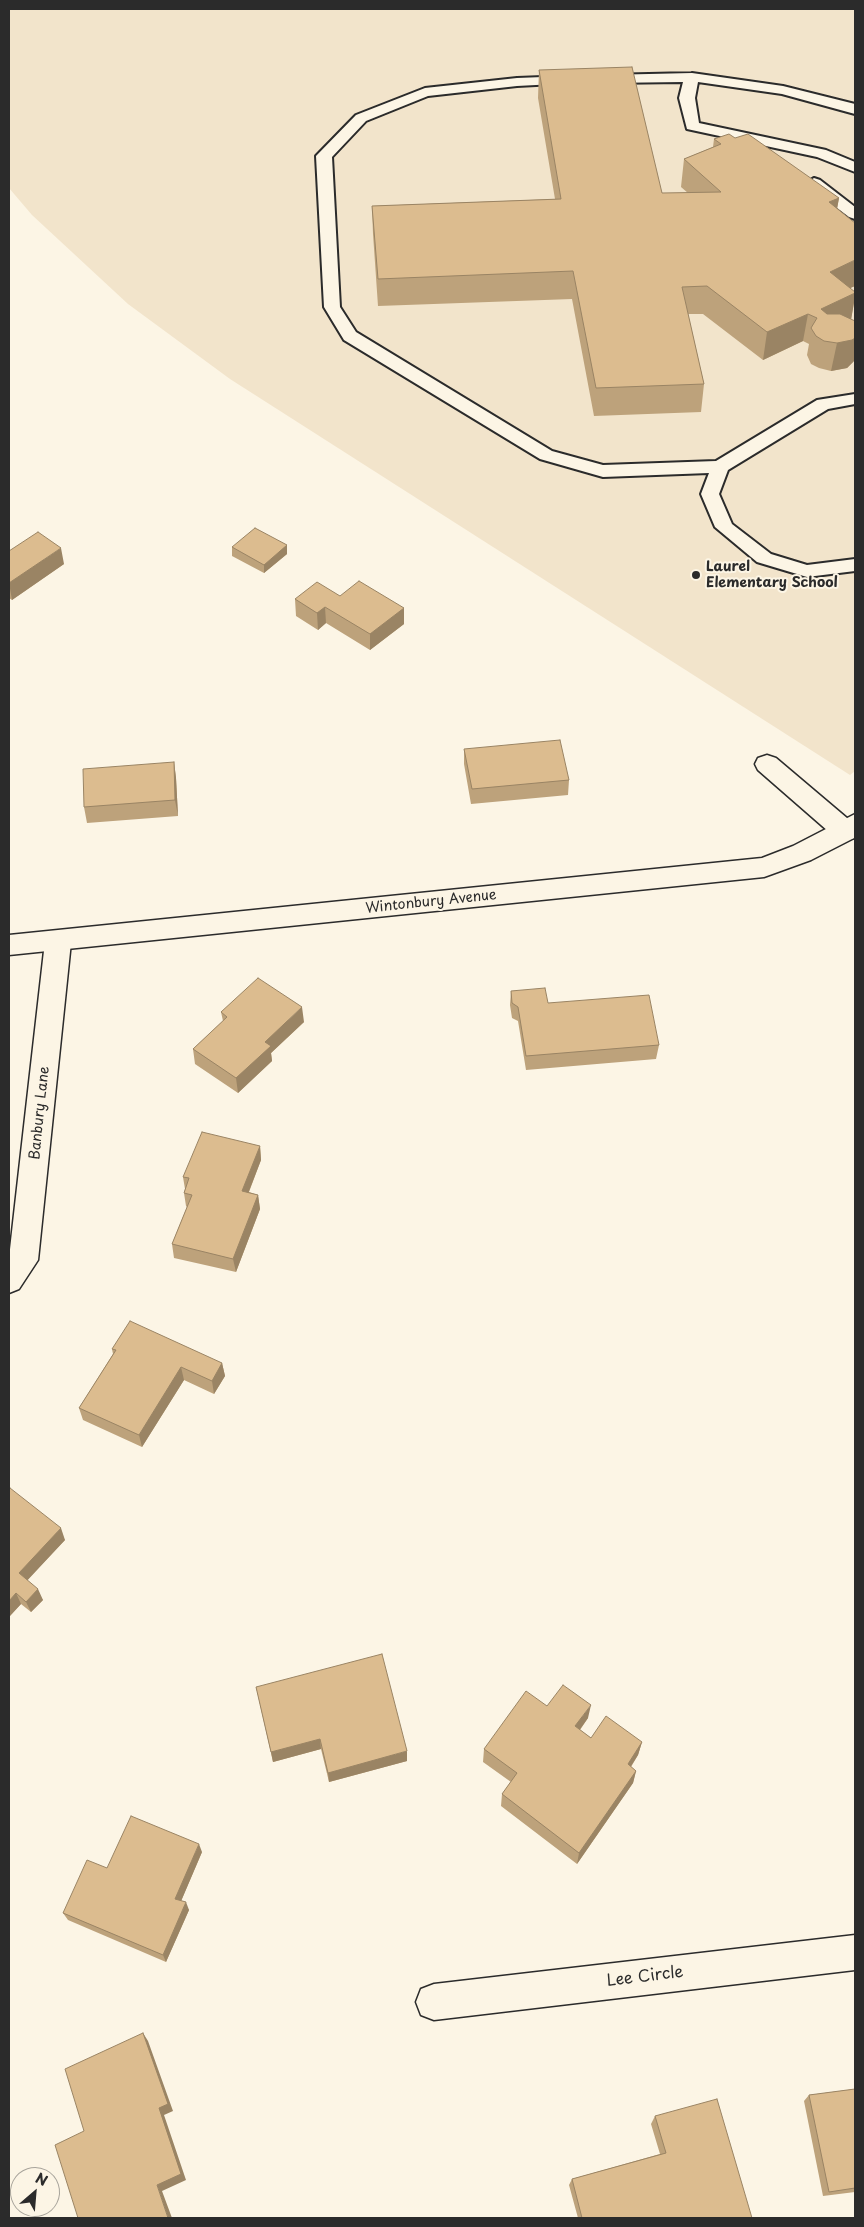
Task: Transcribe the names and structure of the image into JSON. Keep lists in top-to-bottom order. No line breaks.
{"streets":{"street":["Wintonbury Avenue","Banbury Lane","Lee Circle"]},"crossings":[["Wintonbury Avenue","Banbury Lane"]],"places":["Laurel Elementary School"],"north":"top right"}
